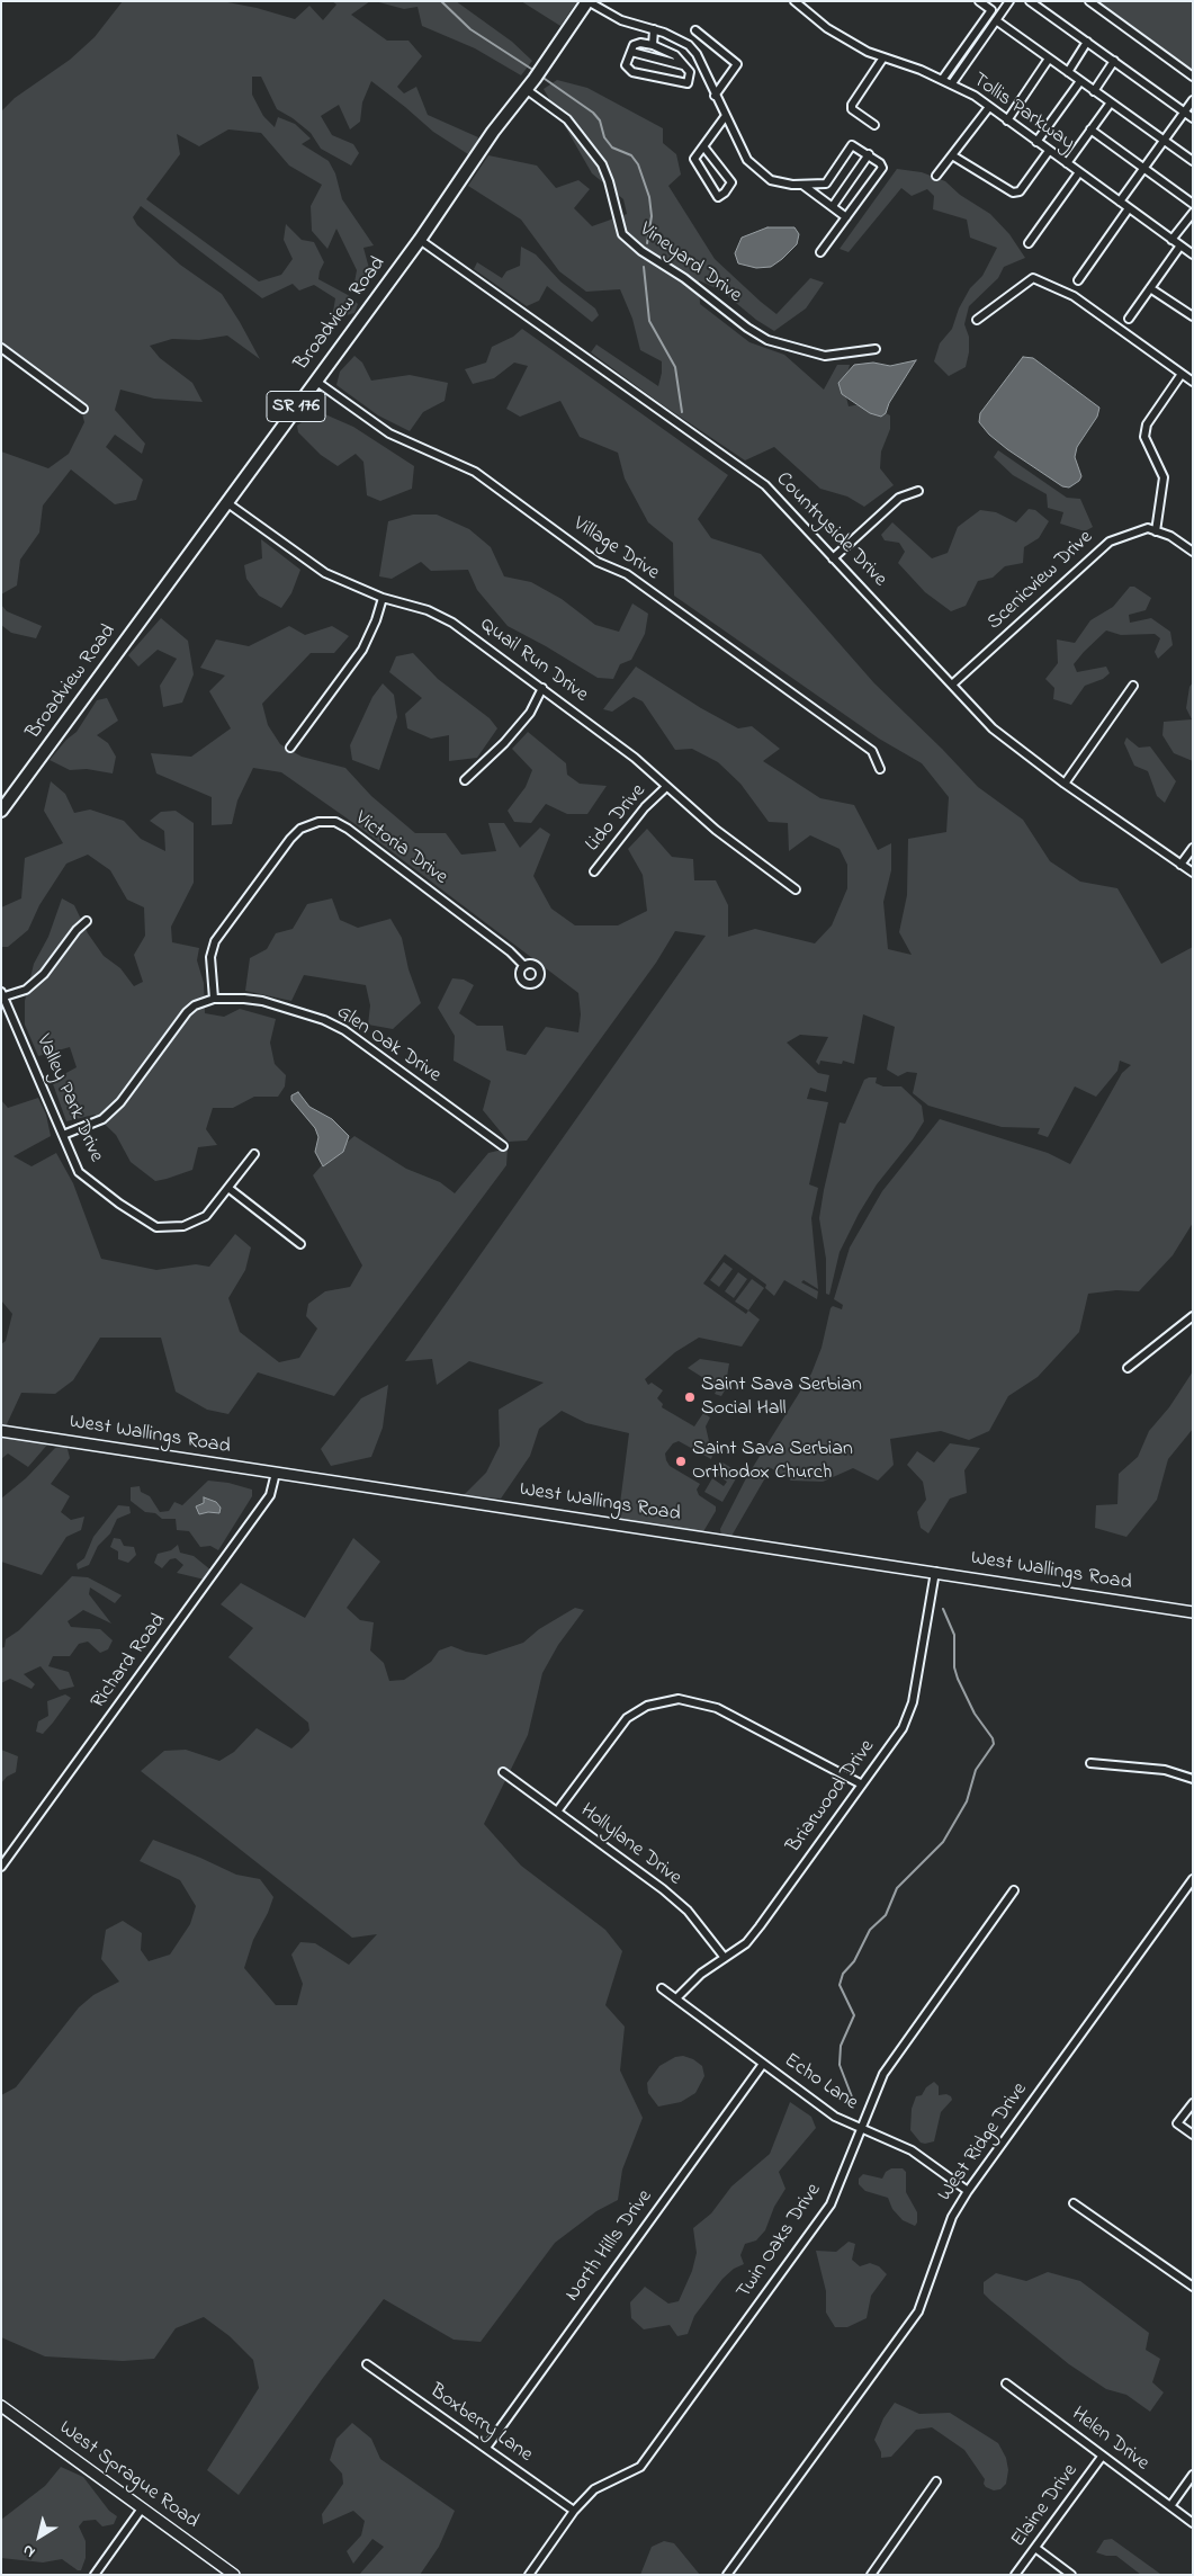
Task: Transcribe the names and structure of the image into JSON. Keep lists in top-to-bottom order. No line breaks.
{"streets":{"main road":["Broadview Road","SR 176"],"street":["Tollis Parkway","Vineyard Drive","Countryside Drive","Village Drive","Scenicview Drive","Quail Run Drive","Lido Drive","Victoria Drive","Glen Oak Drive","Valley Park Drive","West Wallings Road","Richard Road","Briarwood Drive","Hollylane Drive","Echo Lane","West Ridge Drive","Twin Oaks Drive","North Hills Drive","Boxberry Lane","Helen Drive","West Sprague Road","Elaine Drive"]},"crossings":[["Vineyard Drive","Broadview Road"],["Broadview Road","Countryside Drive"],["Broadview Road","Village Drive"],["Broadview Road","Quail Run Drive"],["Countryside Drive","Scenicview Drive"],["Quail Run Drive","Lido Drive"],["Victoria Drive","Glen Oak Drive"],["Glen Oak Drive","Valley Park Drive"],["West Wallings Road","Richard Road"],["West Wallings Road","Briarwood Drive"],["Briarwood Drive","Hollylane Drive"],["Briarwood Drive","Echo Lane"],["Echo Lane","West Ridge Drive"],["Echo Lane","Twin Oaks Drive"],["Echo Lane","North Hills Drive"],["Twin Oaks Drive","Boxberry Lane"],["North Hills Drive","Boxberry Lane"],["Helen Drive","Elaine Drive"]],"places":["Saint Sava Serbian Social Hall","Saint Sava Serbian Orthodox Church"],"north":"bottom left"}
